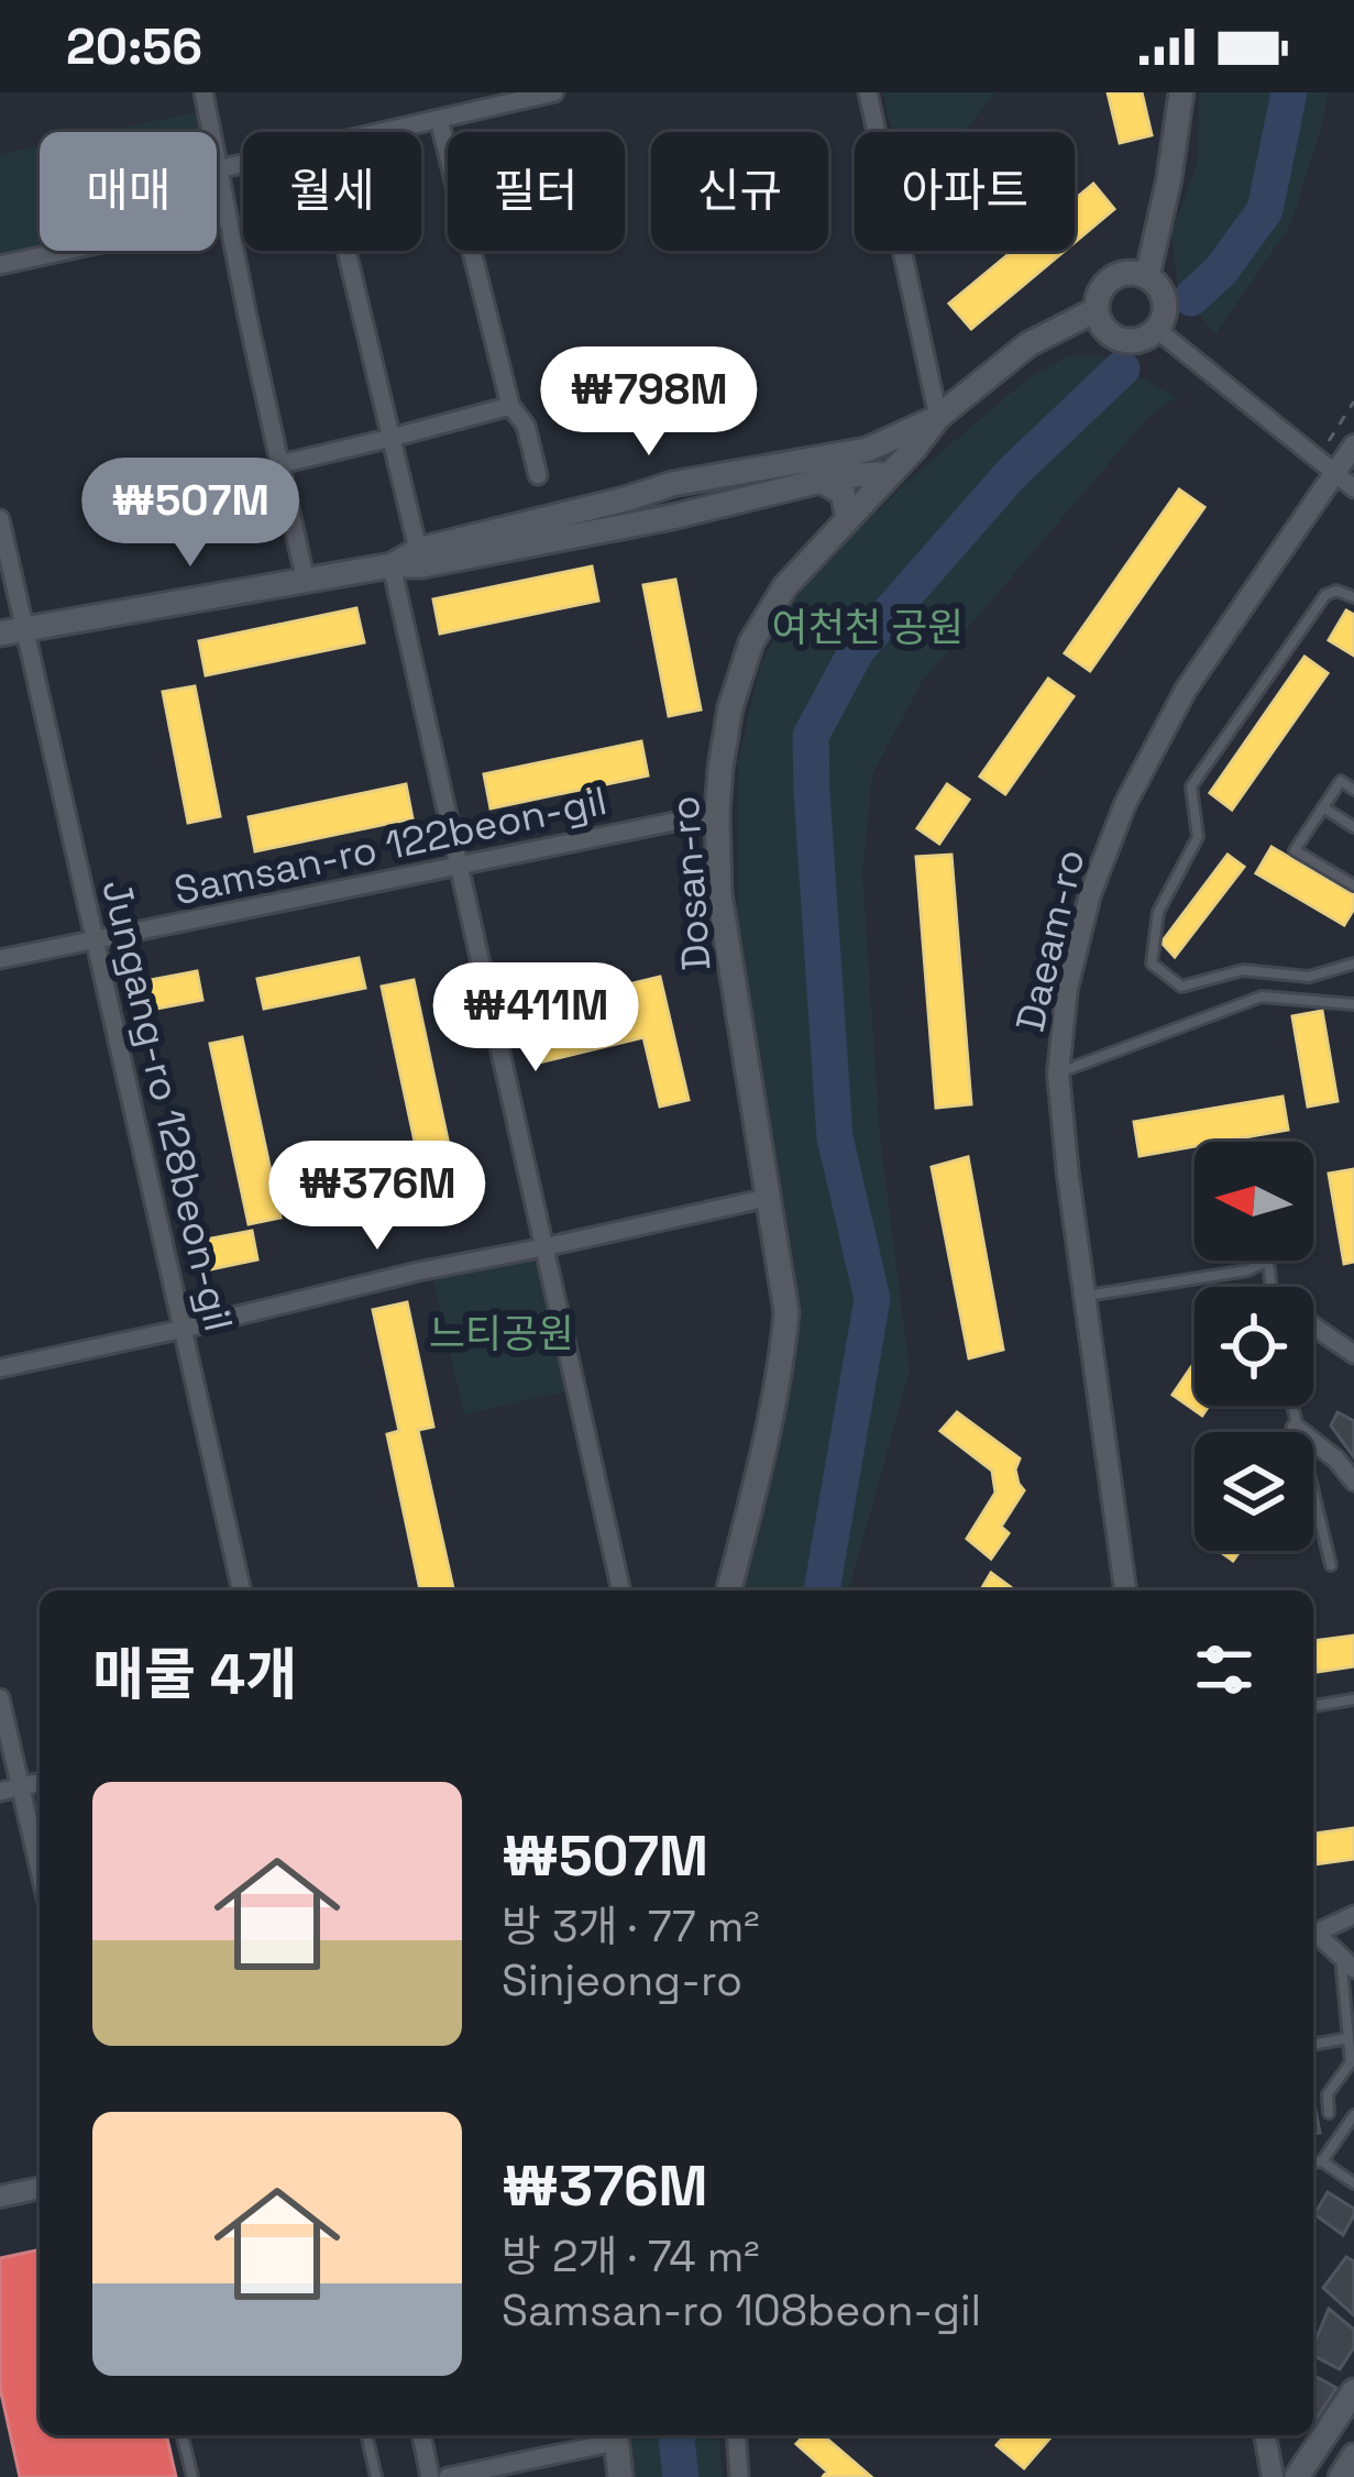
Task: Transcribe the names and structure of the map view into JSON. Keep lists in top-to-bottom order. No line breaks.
{"streets":{"main road":["Dosan-ro"],"street":["Samsan-ro 122beon-gil","Daeam-ro","Jungang-ro 128beon-gil"]},"crossings":[["Samsan-ro 122beon-gil","Dosan-ro"],["Samsan-ro 122beon-gil","Jungang-ro 128beon-gil"]],"parks":["여천천 공원","느티공원"],"north":"left","page":{"status":"20:56","chip":["매매","월세","필터","신규","아파트"],"price":["₩798M","₩507M","₩411M","₩376M"],"heading":"매물 4개","list":[{"name":"₩507M","note":"방 3개 · 77 m² · Sinjeong-ro"},{"name":"₩376M","note":"방 2개 · 74 m² · Samsan-ro 108beon-gil"}]}}
